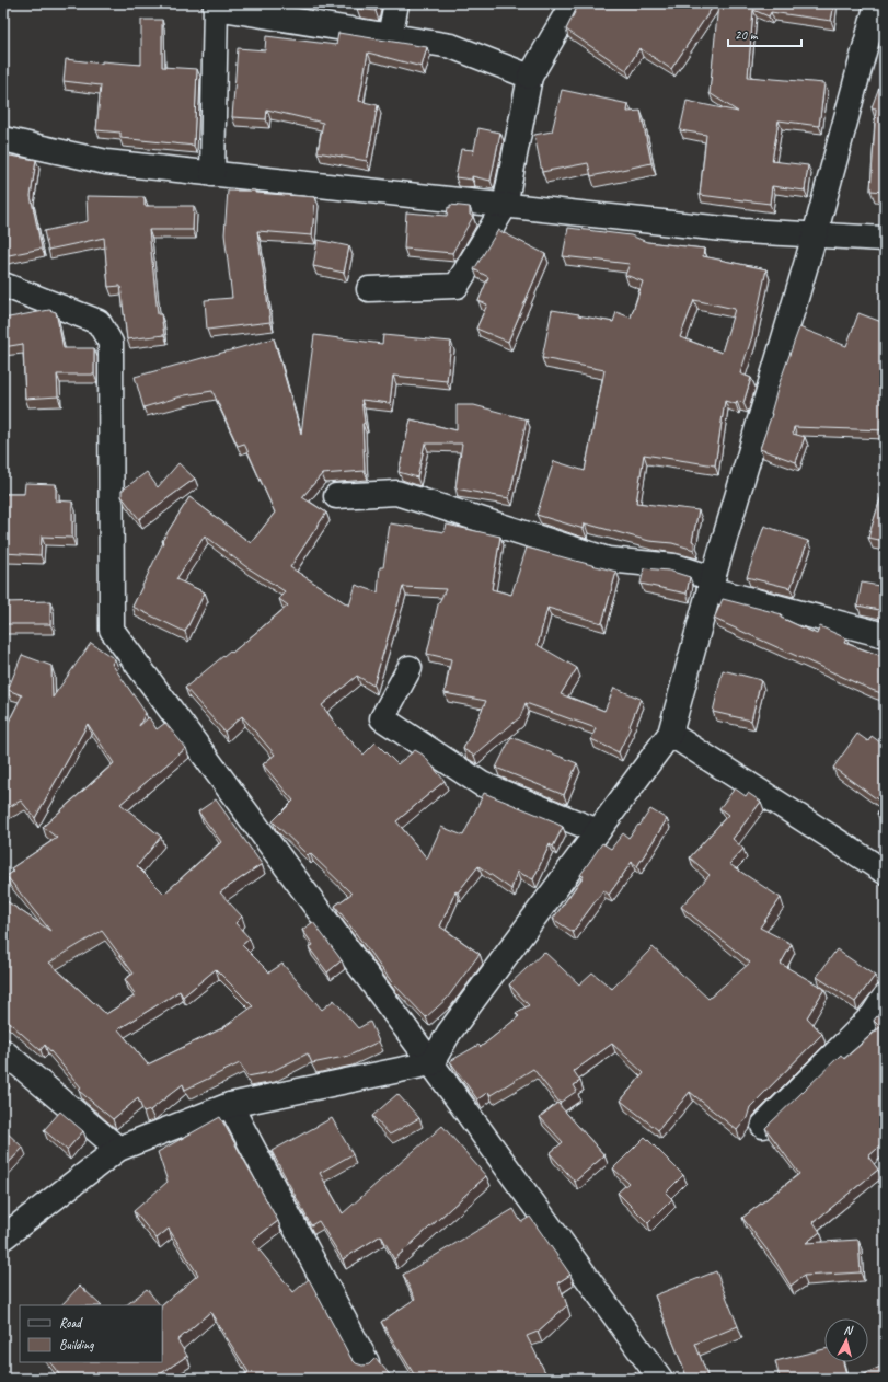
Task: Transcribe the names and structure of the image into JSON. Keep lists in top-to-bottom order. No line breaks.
{"legend":["Road","Building"],"scale_bar":"20 m","north":"top"}
